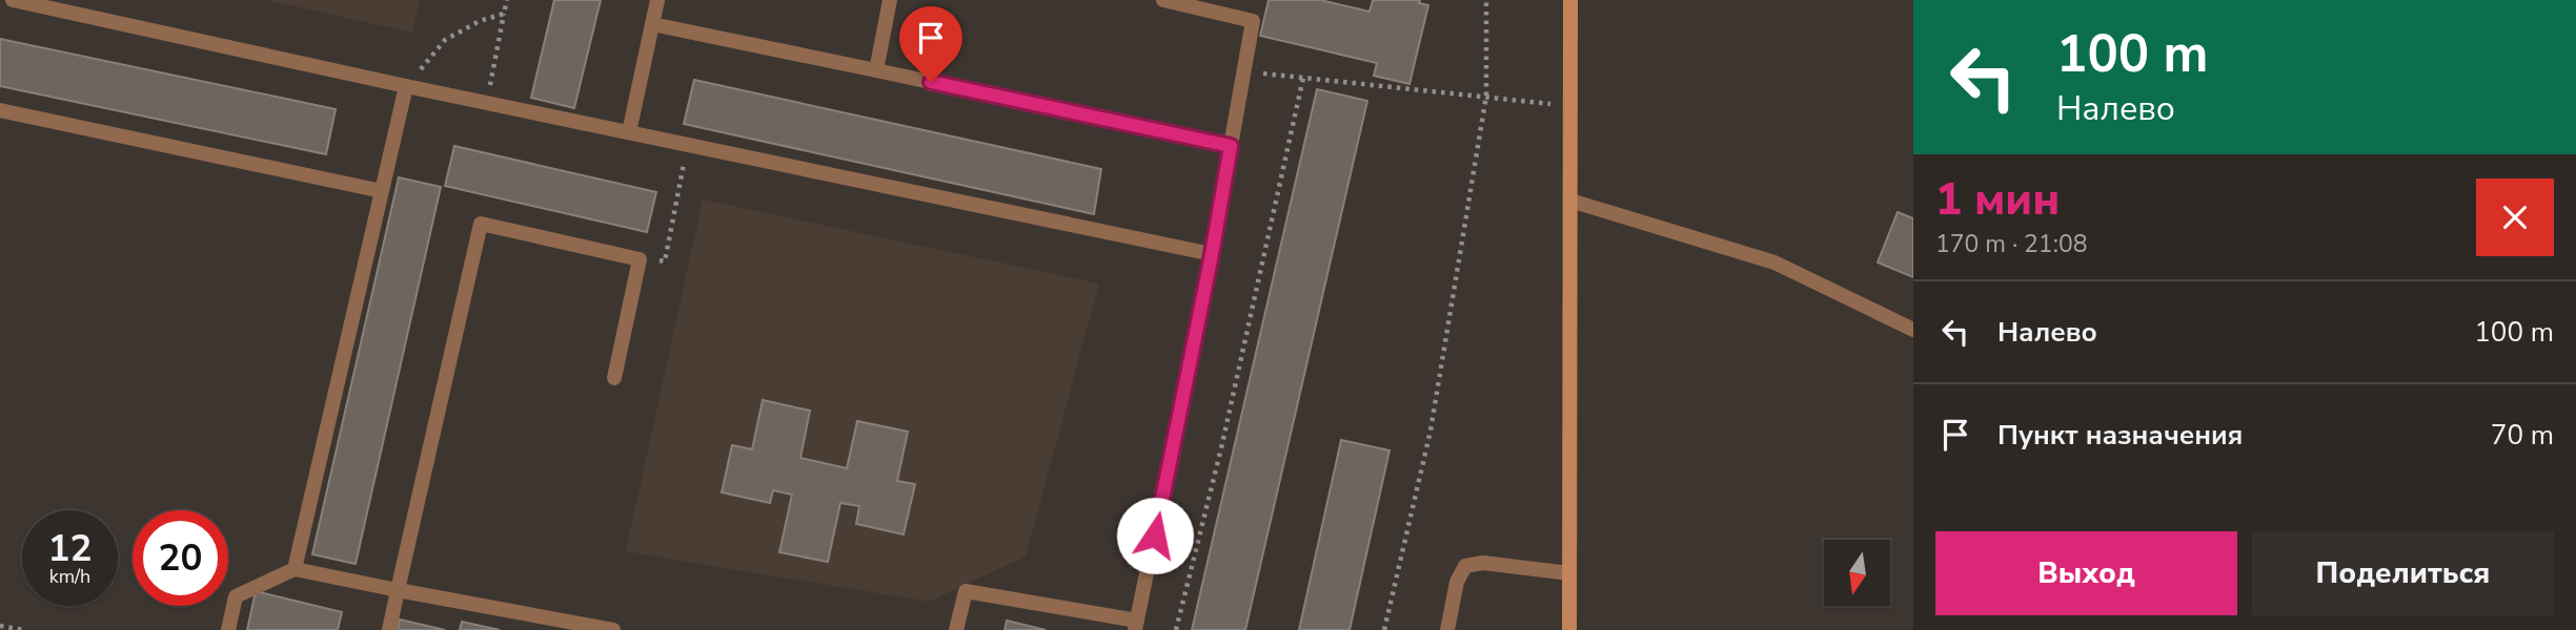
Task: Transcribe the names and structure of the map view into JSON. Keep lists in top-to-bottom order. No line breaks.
{"north":"bottom","page":{"turn":["100 m","Налево"],"heading":["1 мин","170 m · 21:08"],"list":[{"name":"Налево","value":"100 m"},{"name":"Пункт назначения","value":"70 m"}],"speed":"12 km/h","limit":"20","buttons":["Выход","Поделиться"]}}
